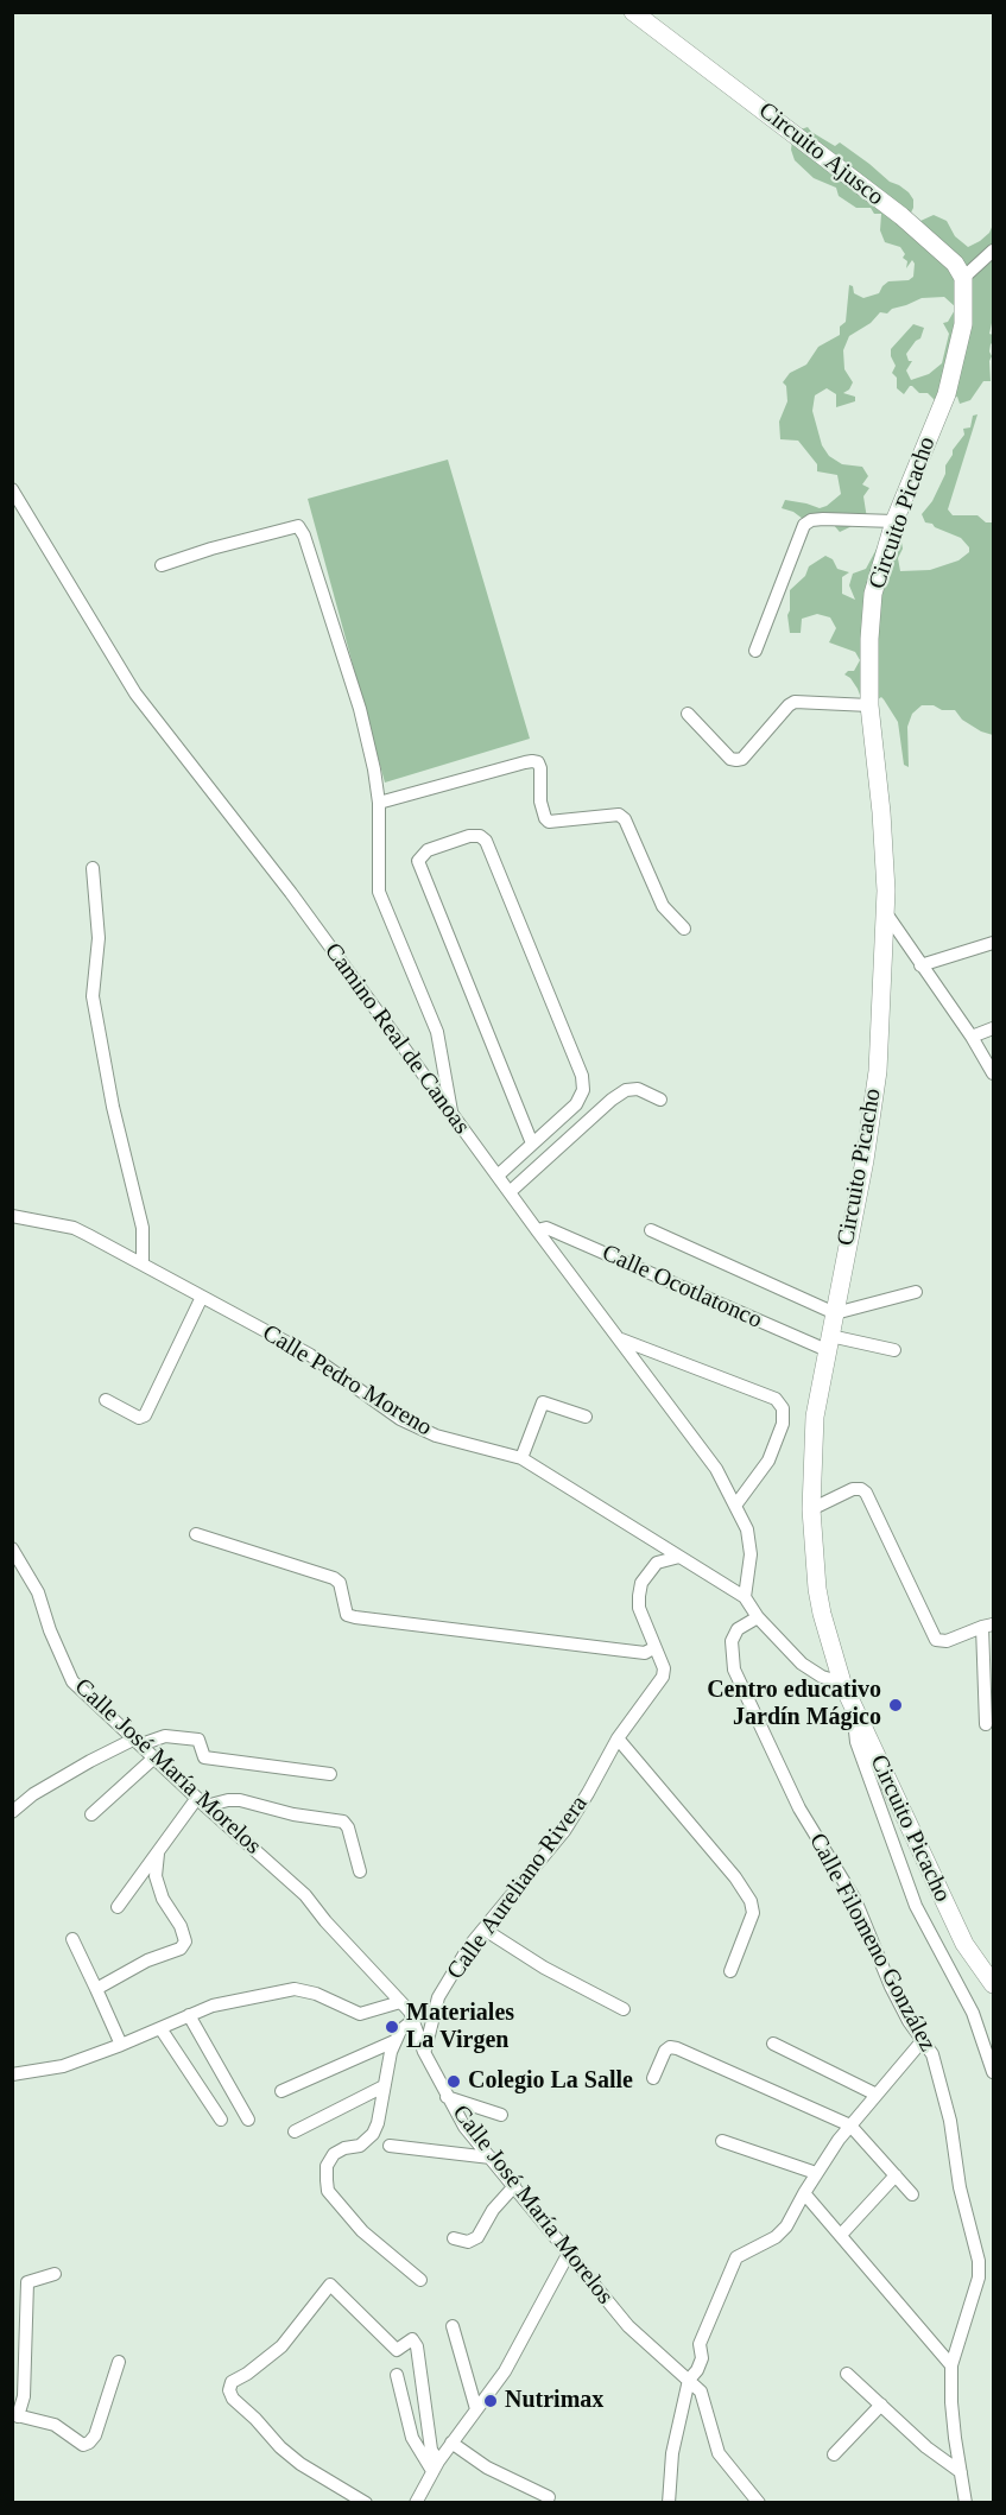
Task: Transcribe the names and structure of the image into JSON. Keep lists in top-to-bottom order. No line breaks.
{"streets":{"main road":["Circuito Ajusco","Circuito Picacho"],"street":["Camino Real de Canoas","Calle Ocotlatonco","Calle Pedro Moreno","Calle José María Morelos","Calle Aureliano Rivera","Calle Filomeno González"]},"crossings":[["Circuito Ajusco","Circuito Picacho"],["Circuito Picacho","Calle Ocotlatonco"],["Circuito Picacho","Calle Pedro Moreno"],["Camino Real de Canoas","Calle Ocotlatonco"],["Camino Real de Canoas","Calle Pedro Moreno"],["Calle Pedro Moreno","Calle Aureliano Rivera"],["Calle Pedro Moreno","Calle Filomeno González"],["Calle José María Morelos","Calle Aureliano Rivera"]],"places":["Centro educativo Jardín Mágico","Materiales La Virgen","Colegio La Salle","Nutrimax"]}
